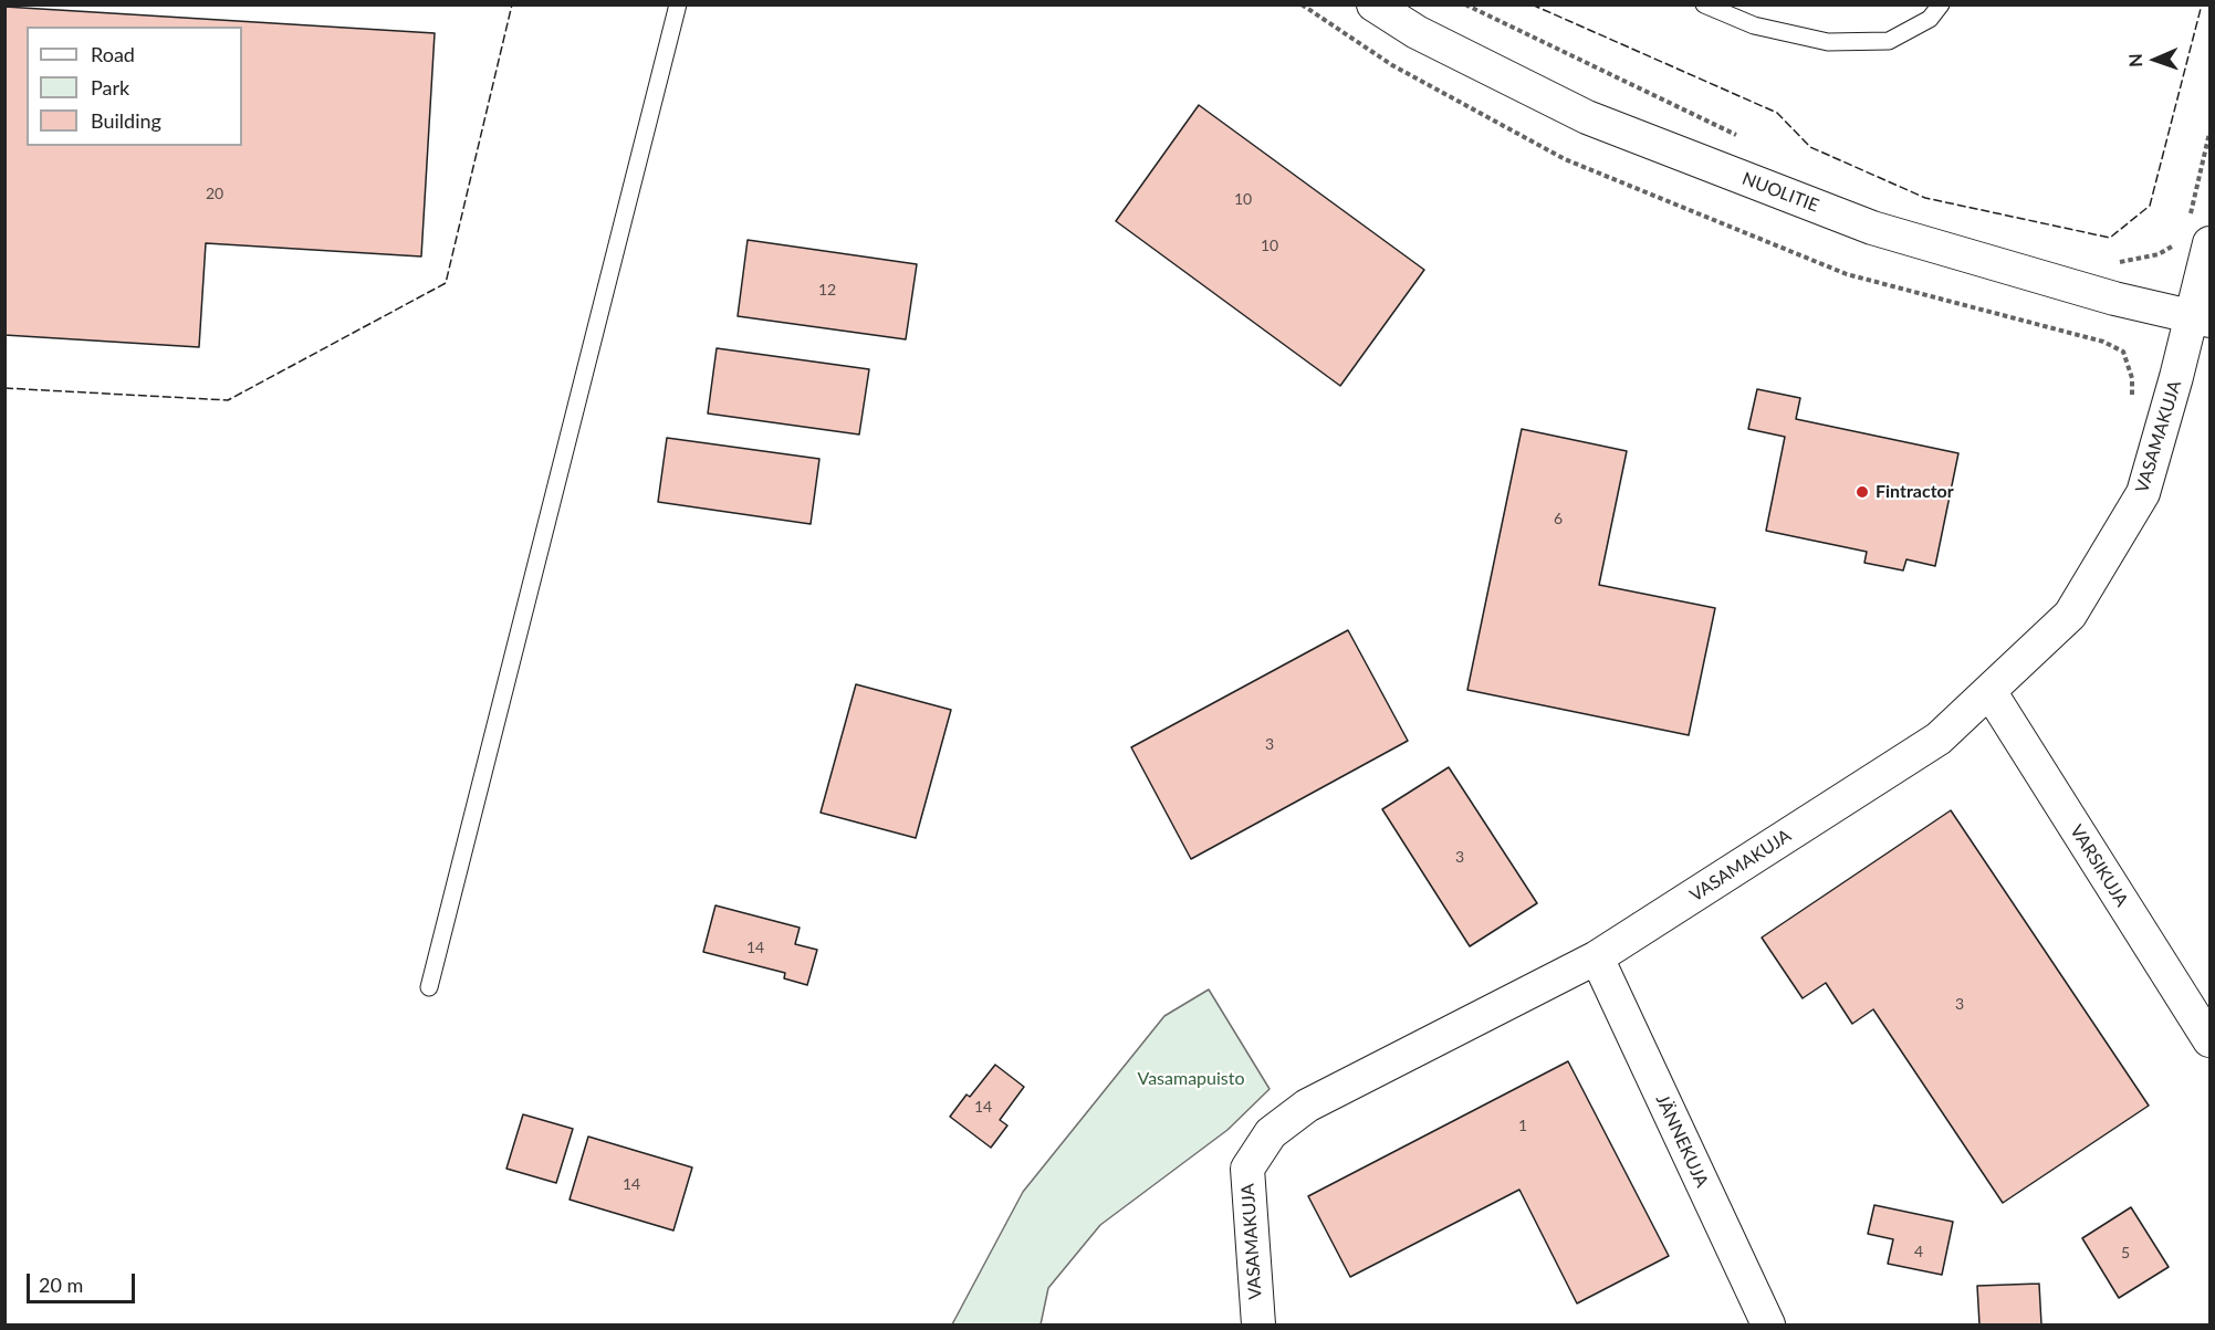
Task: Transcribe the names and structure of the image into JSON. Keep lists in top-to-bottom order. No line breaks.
{"streets":{"street":["NUOLITIE","VASAMAKUJA","VARSIKUJA","JÄNNEKUJA"]},"crossings":[["NUOLITIE","VASAMAKUJA"],["VASAMAKUJA","VARSIKUJA"],["VASAMAKUJA","JÄNNEKUJA"]],"parks":["Vasamapuisto"],"places":["Fintractor"],"house_numbers":["20","10","10","12","6","3","3","14","3","14","1","14","4","5"],"legend":["Road","Park","Building"],"scale_bar":"20 m","north":"left"}
